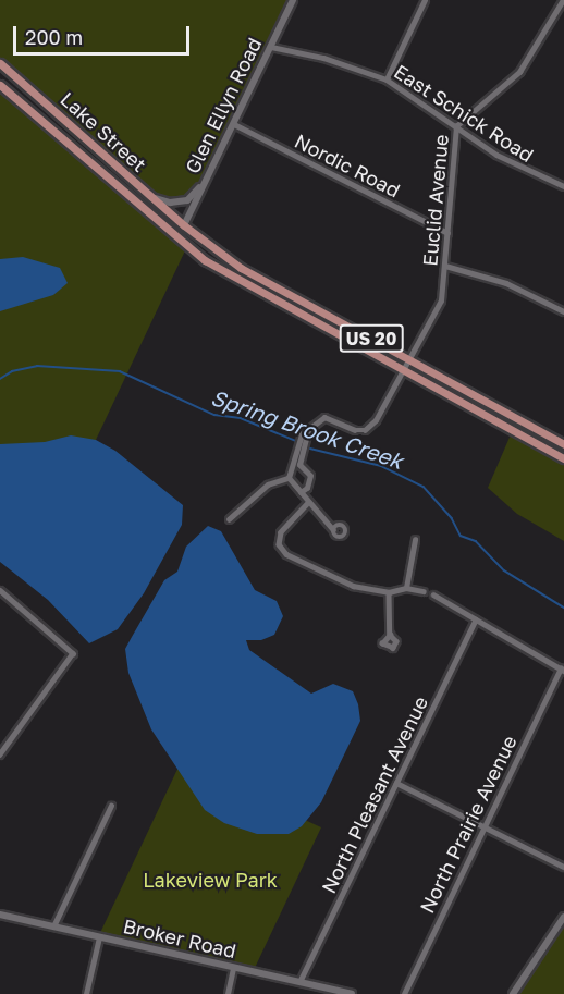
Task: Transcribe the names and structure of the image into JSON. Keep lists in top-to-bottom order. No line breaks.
{"streets":{"main road":["Lake Street","US 20"],"street":["Glen Ellyn Road","East Schick Road","Nordic Road","Euclid Avenue","North Pleasant Avenue","North Prairie Avenue","Broker Road"]},"crossings":[["Glen Ellyn Road","East Schick Road"],["Glen Ellyn Road","Lake Street"],["Glen Ellyn Road","Nordic Road"],["Glen Ellyn Road","US 20"],["East Schick Road","Euclid Avenue"],["Lake Street","US 20"],["Nordic Road","Euclid Avenue"],["Euclid Avenue","US 20"],["North Pleasant Avenue","Broker Road"]],"water":["Spring Brook Creek"],"parks":["Lakeview Park"],"scale_bar":"200 m"}
